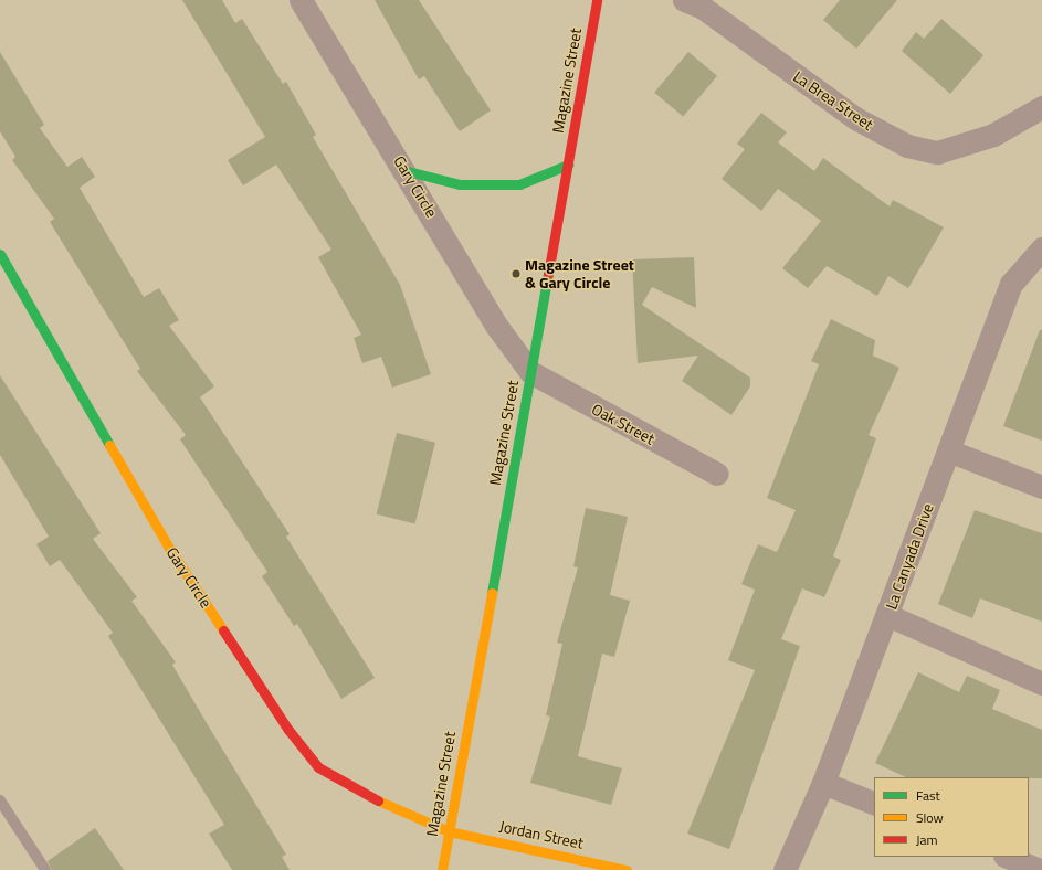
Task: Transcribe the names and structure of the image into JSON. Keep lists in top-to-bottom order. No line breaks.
{"streets":{"street":["Magazine Street","La Brea Street","Gary Circle","Oak Street","La Canyada Drive","Jordan Street"]},"crossings":[["Magazine Street","Gary Circle"],["Magazine Street","Oak Street"],["Magazine Street","Jordan Street"],["Gary Circle","Oak Street"],["Gary Circle","Jordan Street"]],"places":["Magazine Street & Gary Circle"],"legend":["Fast","Slow","Jam"]}
